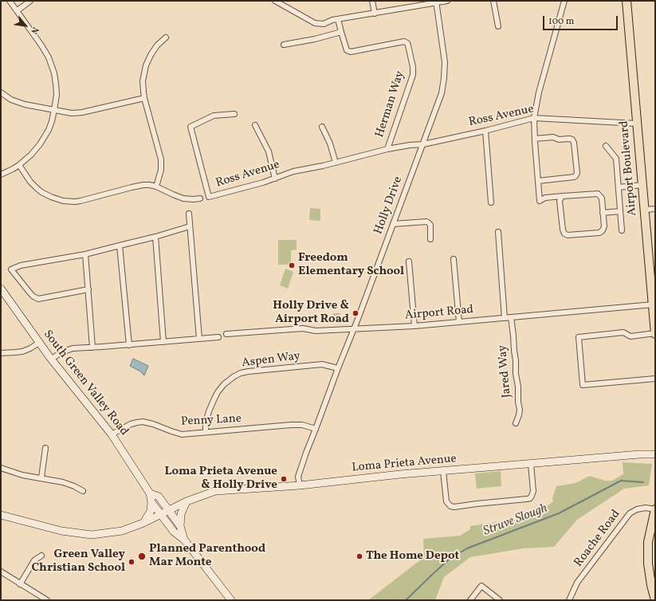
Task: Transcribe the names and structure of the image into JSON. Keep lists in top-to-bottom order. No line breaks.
{"streets":{"main road":["Airport Boulevard"],"street":["Herman Way","Ross Avenue","Holly Drive","Airport Road","Aspen Way","Jared Way","South Green Valley Road","Penny Lane","Loma Prieta Avenue","Roache Road"]},"crossings":[["Herman Way","Ross Avenue"],["Ross Avenue","Airport Boulevard"],["Ross Avenue","Holly Drive"],["Airport Boulevard","Airport Road"],["Holly Drive","Airport Road"],["Holly Drive","Aspen Way"],["Holly Drive","Penny Lane"],["Holly Drive","Loma Prieta Avenue"],["Airport Road","Jared Way"],["Aspen Way","Penny Lane"],["South Green Valley Road","Penny Lane"],["South Green Valley Road","Loma Prieta Avenue"]],"water":["Struve Slough"],"places":["Freedom Elementary School","Holly Drive & Airport Road","Loma Prieta Avenue & Holly Drive","Planned Parenthood Mar Monte","The Home Depot","Green Valley Christian School"],"scale_bar":"100 m","north":"bottom right"}
